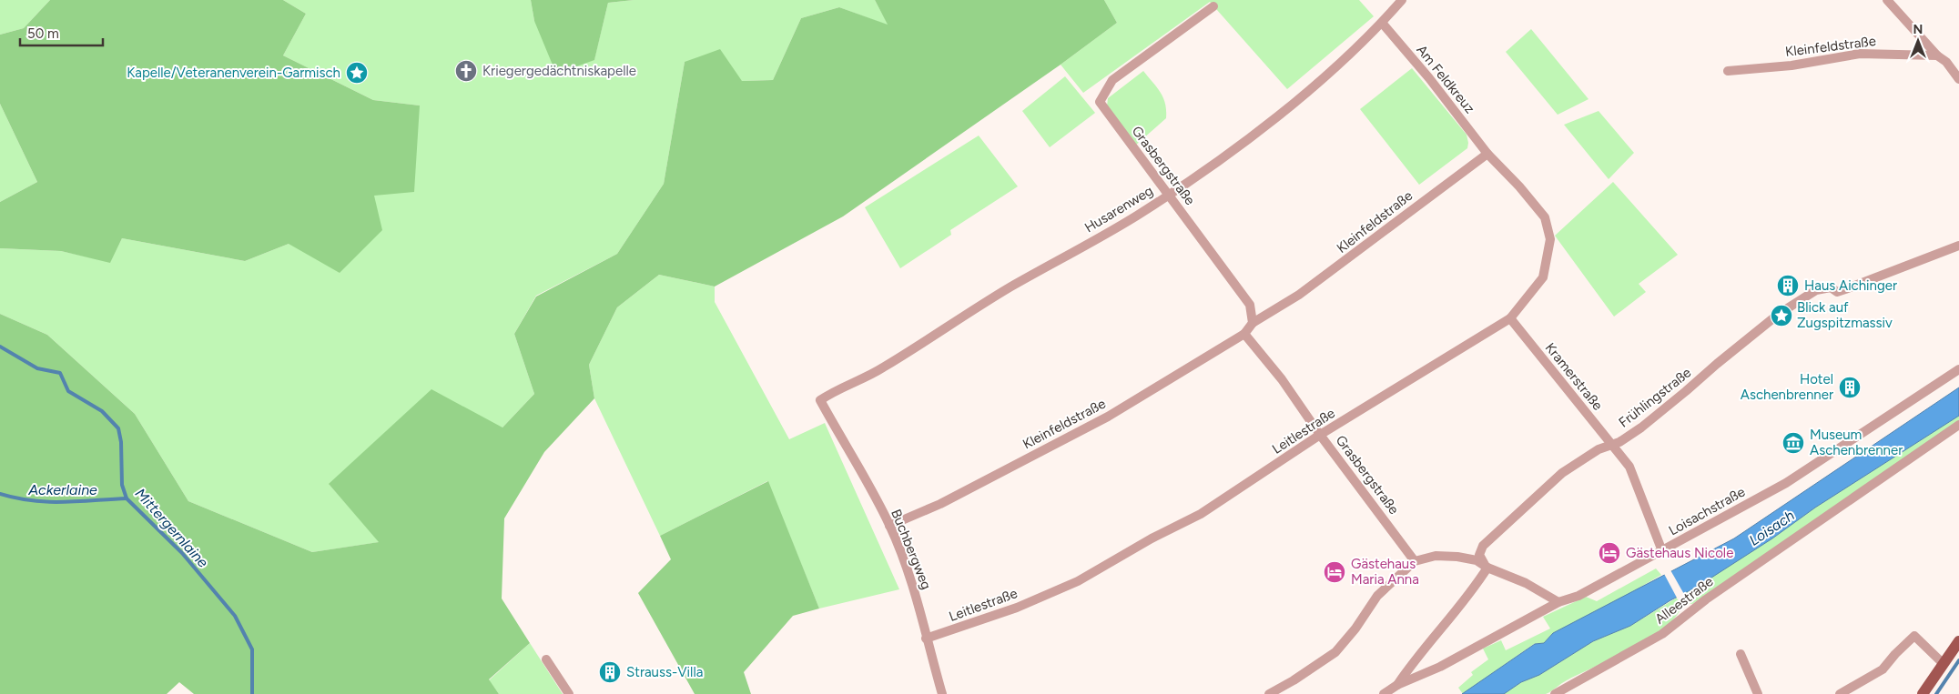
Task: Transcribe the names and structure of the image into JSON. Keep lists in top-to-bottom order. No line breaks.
{"streets":{"street":["Kleinfeldstraße","Am Feldkreuz","Grasbergstraße","Husarenweg","Kramerstraße","Frühlingstraße","Leitlestraße","Loisachstraße","Buchbergweg","Alleestraße"]},"crossings":[["Kleinfeldstraße","Am Feldkreuz"],["Kleinfeldstraße","Grasbergstraße"],["Kleinfeldstraße","Leitlestraße"],["Kleinfeldstraße","Buchbergweg"],["Am Feldkreuz","Husarenweg"],["Am Feldkreuz","Leitlestraße"],["Grasbergstraße","Husarenweg"],["Grasbergstraße","Leitlestraße"],["Husarenweg","Buchbergweg"],["Kramerstraße","Frühlingstraße"],["Kramerstraße","Leitlestraße"],["Kramerstraße","Loisachstraße"],["Leitlestraße","Buchbergweg"]],"water":["Ackerlaine","Mittergernlaine","Loisach"],"places":{"church":["Kriegergedächtniskapelle"],"place":["Kapelle/Veteranenverein-Garmisch","Blick auf Zugspitzmassiv"],"building":["Haus Aichinger","Hotel Aschenbrenner","Strauss-Villa"],"museum":["Museum Aschenbrenner"],"hotel":["Gästehaus Nicole","Gästehaus Maria Anna"]},"scale_bar":"50 m","north":"top"}
